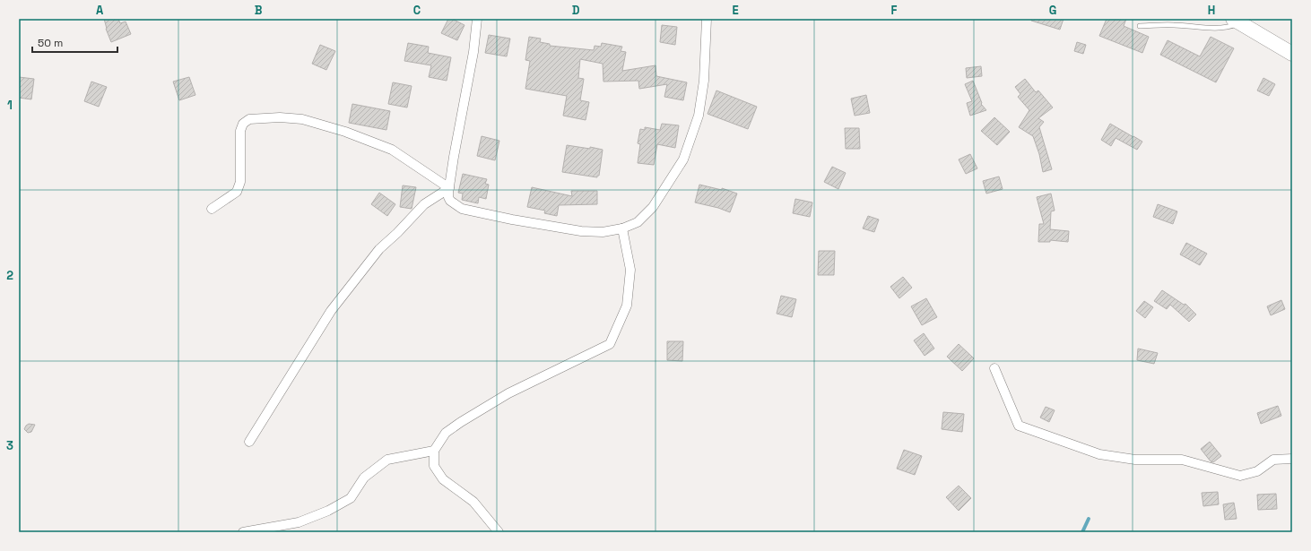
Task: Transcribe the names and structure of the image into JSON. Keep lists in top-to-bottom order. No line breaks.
{"scale_bar":"50 m","grid":{"columns":["A","B","C","D","E","F","G","H"],"rows":["1","2","3"]}}
